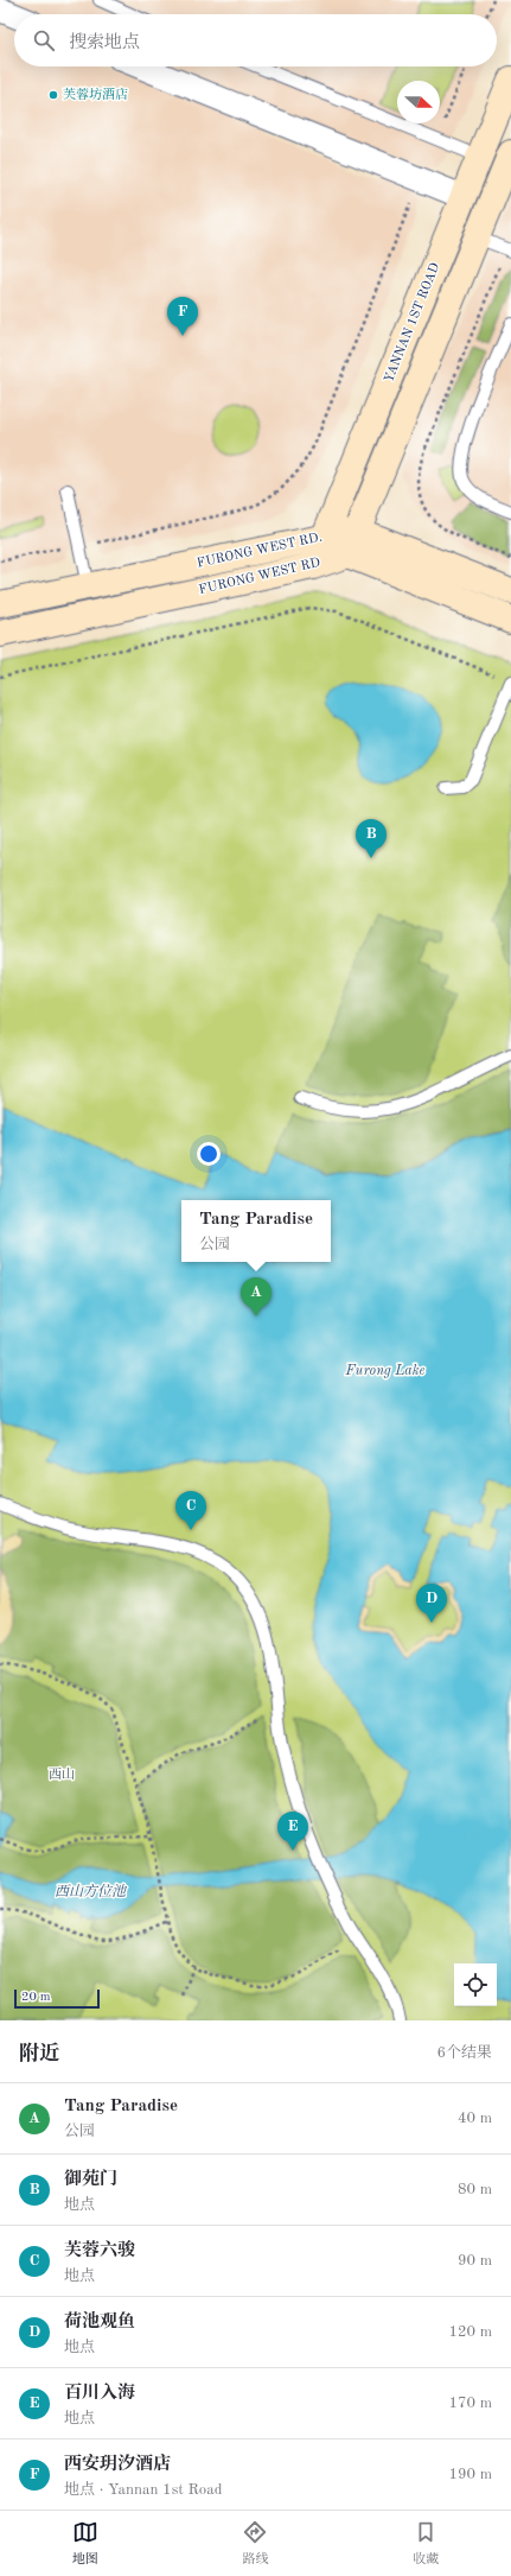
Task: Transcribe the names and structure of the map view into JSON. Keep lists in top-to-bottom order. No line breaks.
{"streets":{"main road":["YANNAN 1ST ROAD","FURONG WEST RD.","FURONG WEST RD"]},"crossings":[["YANNAN 1ST ROAD","FURONG WEST RD."],["YANNAN 1ST ROAD","FURONG WEST RD"]],"water":["Furong Lake","西山方位池"],"parks":["西山"],"places":["芙蓉坊酒店"],"scale_bar":"20 m","north":"right","page":{"search":"搜索地点","pins":["F","B","A","C","D","E"],"popup":["Tang Paradise","公园"],"scale":"20 m","heading":["附近","6个结果"],"list":[{"mark":"A","name":"Tang Paradise","note":"公园","value":"40 m"},{"mark":"B","name":"御苑门","note":"地点","value":"80 m"},{"mark":"C","name":"芙蓉六骏","note":"地点","value":"90 m"},{"mark":"D","name":"荷池观鱼","note":"地点","value":"120 m"},{"mark":"E","name":"百川入海","note":"地点","value":"170 m"},{"mark":"F","name":"西安玥汐酒店","note":"地点 · Yannan 1st Road","value":"190 m"}],"nav":["地图","路线","收藏"]}}
